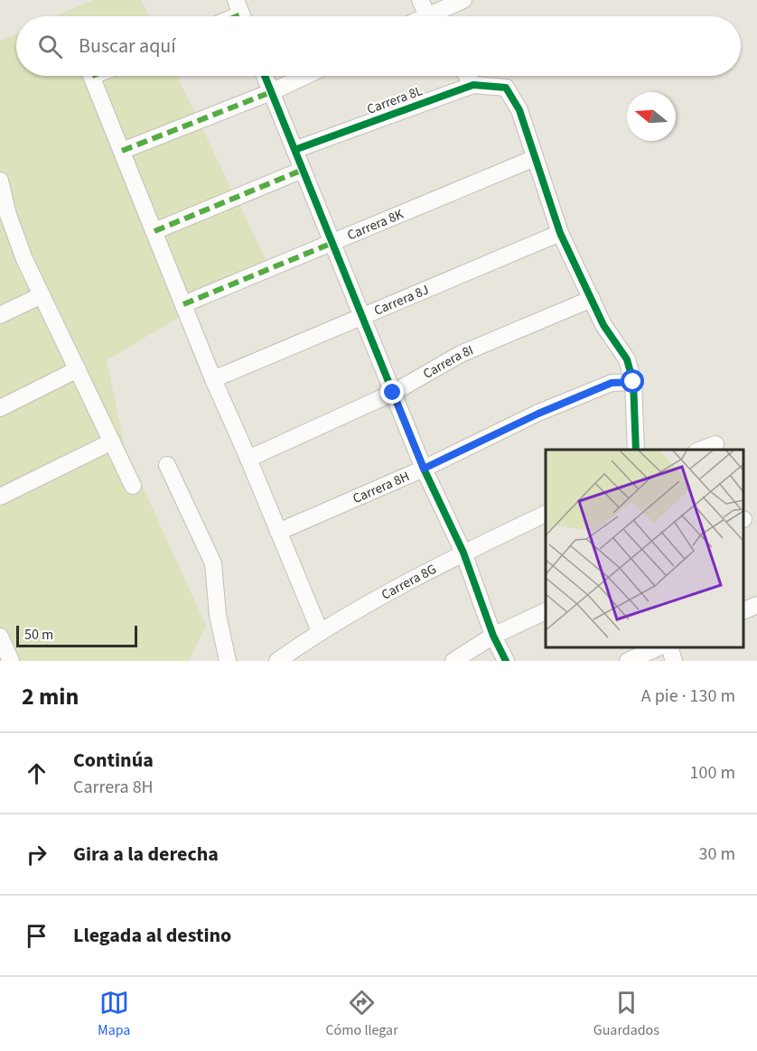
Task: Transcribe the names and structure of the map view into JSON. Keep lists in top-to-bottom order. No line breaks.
{"streets":{"street":["Carrera 8L","Carrera 8K","Carrera 8J","Carrera 8I","Carrera 8H","Carrera 8G"]},"crossings":[["Carrera 8L","Carrera 8K"]],"scale_bar":"50 m","north":"left","page":{"search":"Buscar aquí","scale":"50 m","heading":["2 min","A pie · 130 m"],"list":[["Continúa","Carrera 8H","100 m"],["Gira a la derecha","30 m"],"Llegada al destino"],"nav":["Mapa","Cómo llegar","Guardados"]}}
